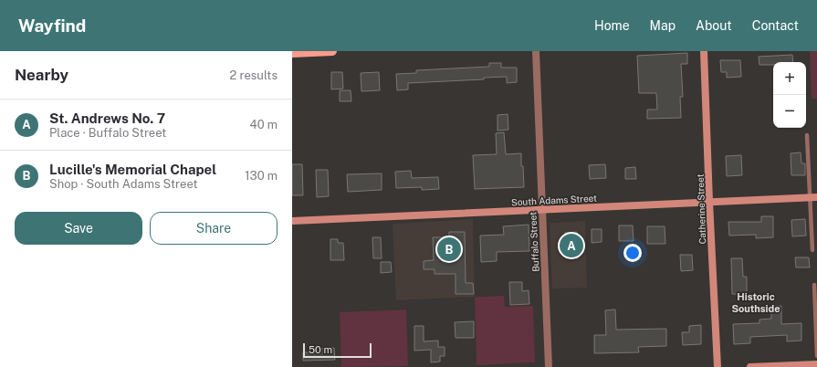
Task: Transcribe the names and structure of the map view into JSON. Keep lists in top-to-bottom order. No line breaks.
{"streets":{"street":["South Adams Street","Catherine Street","Buffalo Street"]},"crossings":[["South Adams Street","Catherine Street"],["South Adams Street","Buffalo Street"]],"districts":["Historic Southside"],"scale_bar":"50 m","page":{"header":"Wayfind","nav":["Home","Map","About","Contact"],"heading":["Nearby","2 results"],"map_buttons":["+","−"],"list":[{"mark":"A","name":"St. Andrews No. 7","note":"Place · Buffalo Street","value":"40 m"},{"mark":"B","name":"Lucille's Memorial Chapel","note":"Shop · South Adams Street","value":"130 m"}],"buttons":["Save","Share"],"pins":["A","B"],"scale":"50 m"}}
